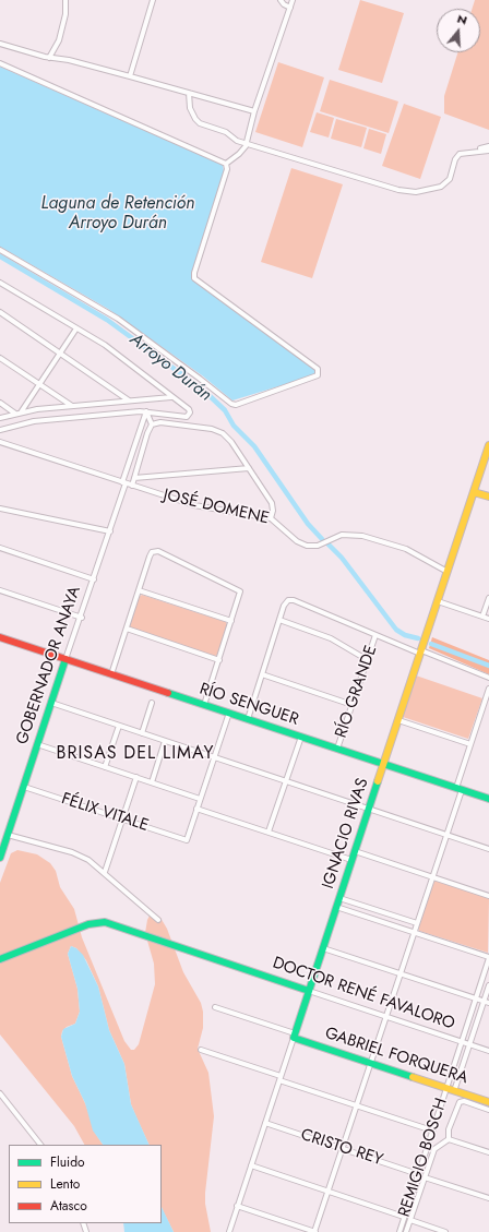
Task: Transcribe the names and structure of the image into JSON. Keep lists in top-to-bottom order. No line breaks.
{"streets":{"street":["JOSÉ DOMENE","GOBERNADOR ANAYA","RÍO GRANDE","RÍO SENGUER","FÉLIX VITALE","IGNACIO RIVAS","DOCTOR RENÉ FAVALORO","GABRIEL FORQUERA","CRISTO REY","REMIGIO BOSCH"]},"crossings":[["JOSÉ DOMENE","GOBERNADOR ANAYA"],["JOSÉ DOMENE","IGNACIO RIVAS"],["GOBERNADOR ANAYA","RÍO SENGUER"],["GOBERNADOR ANAYA","FÉLIX VITALE"],["RÍO GRANDE","RÍO SENGUER"],["RÍO SENGUER","IGNACIO RIVAS"],["IGNACIO RIVAS","DOCTOR RENÉ FAVALORO"],["IGNACIO RIVAS","GABRIEL FORQUERA"],["IGNACIO RIVAS","CRISTO REY"],["DOCTOR RENÉ FAVALORO","REMIGIO BOSCH"],["GABRIEL FORQUERA","REMIGIO BOSCH"],["CRISTO REY","REMIGIO BOSCH"]],"districts":["BRISAS DEL LIMAY"],"water":["Laguna de Retención Arroyo Durán","Arroyo Durán"],"legend":["Fluido","Lento","Atasco"],"north":"top"}
